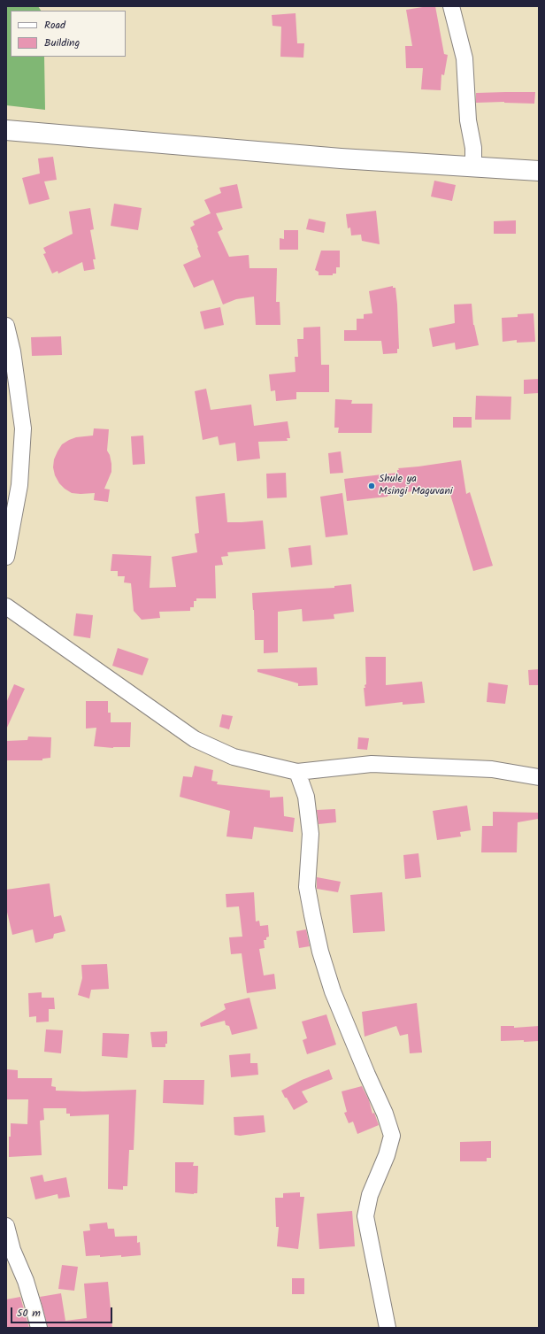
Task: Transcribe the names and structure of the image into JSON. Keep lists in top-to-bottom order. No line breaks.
{"places":["Shule ya Msingi Maguvani"],"legend":["Road","Building"],"scale_bar":"50 m"}
